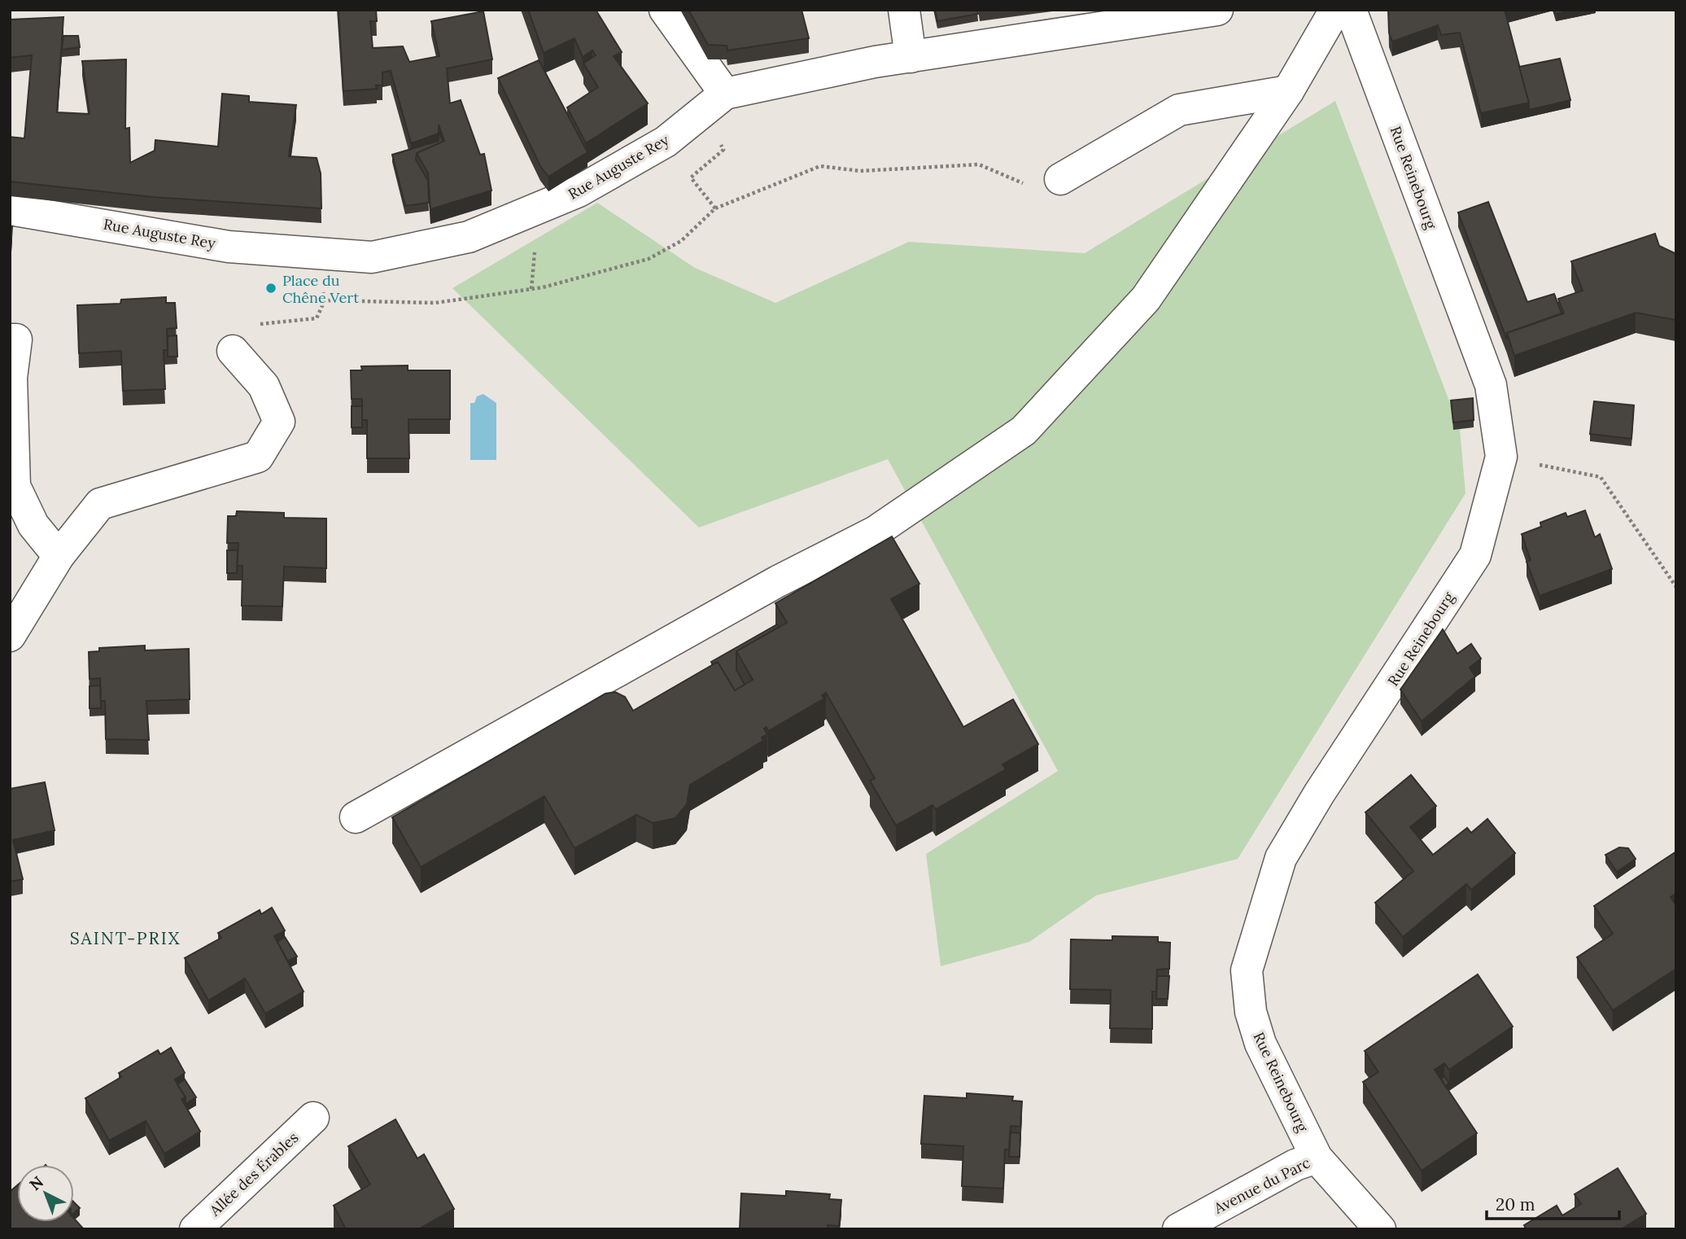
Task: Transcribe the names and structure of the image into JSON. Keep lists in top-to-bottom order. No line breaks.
{"streets":{"street":["Rue Auguste Rey","Rue Reinebourg","Allée des Érables","Avenue du Parc"]},"crossings":[["Rue Reinebourg","Avenue du Parc"]],"districts":["SAINT-PRIX"],"places":["Place du Chêne Vert"],"scale_bar":"20 m","north":"top left"}
